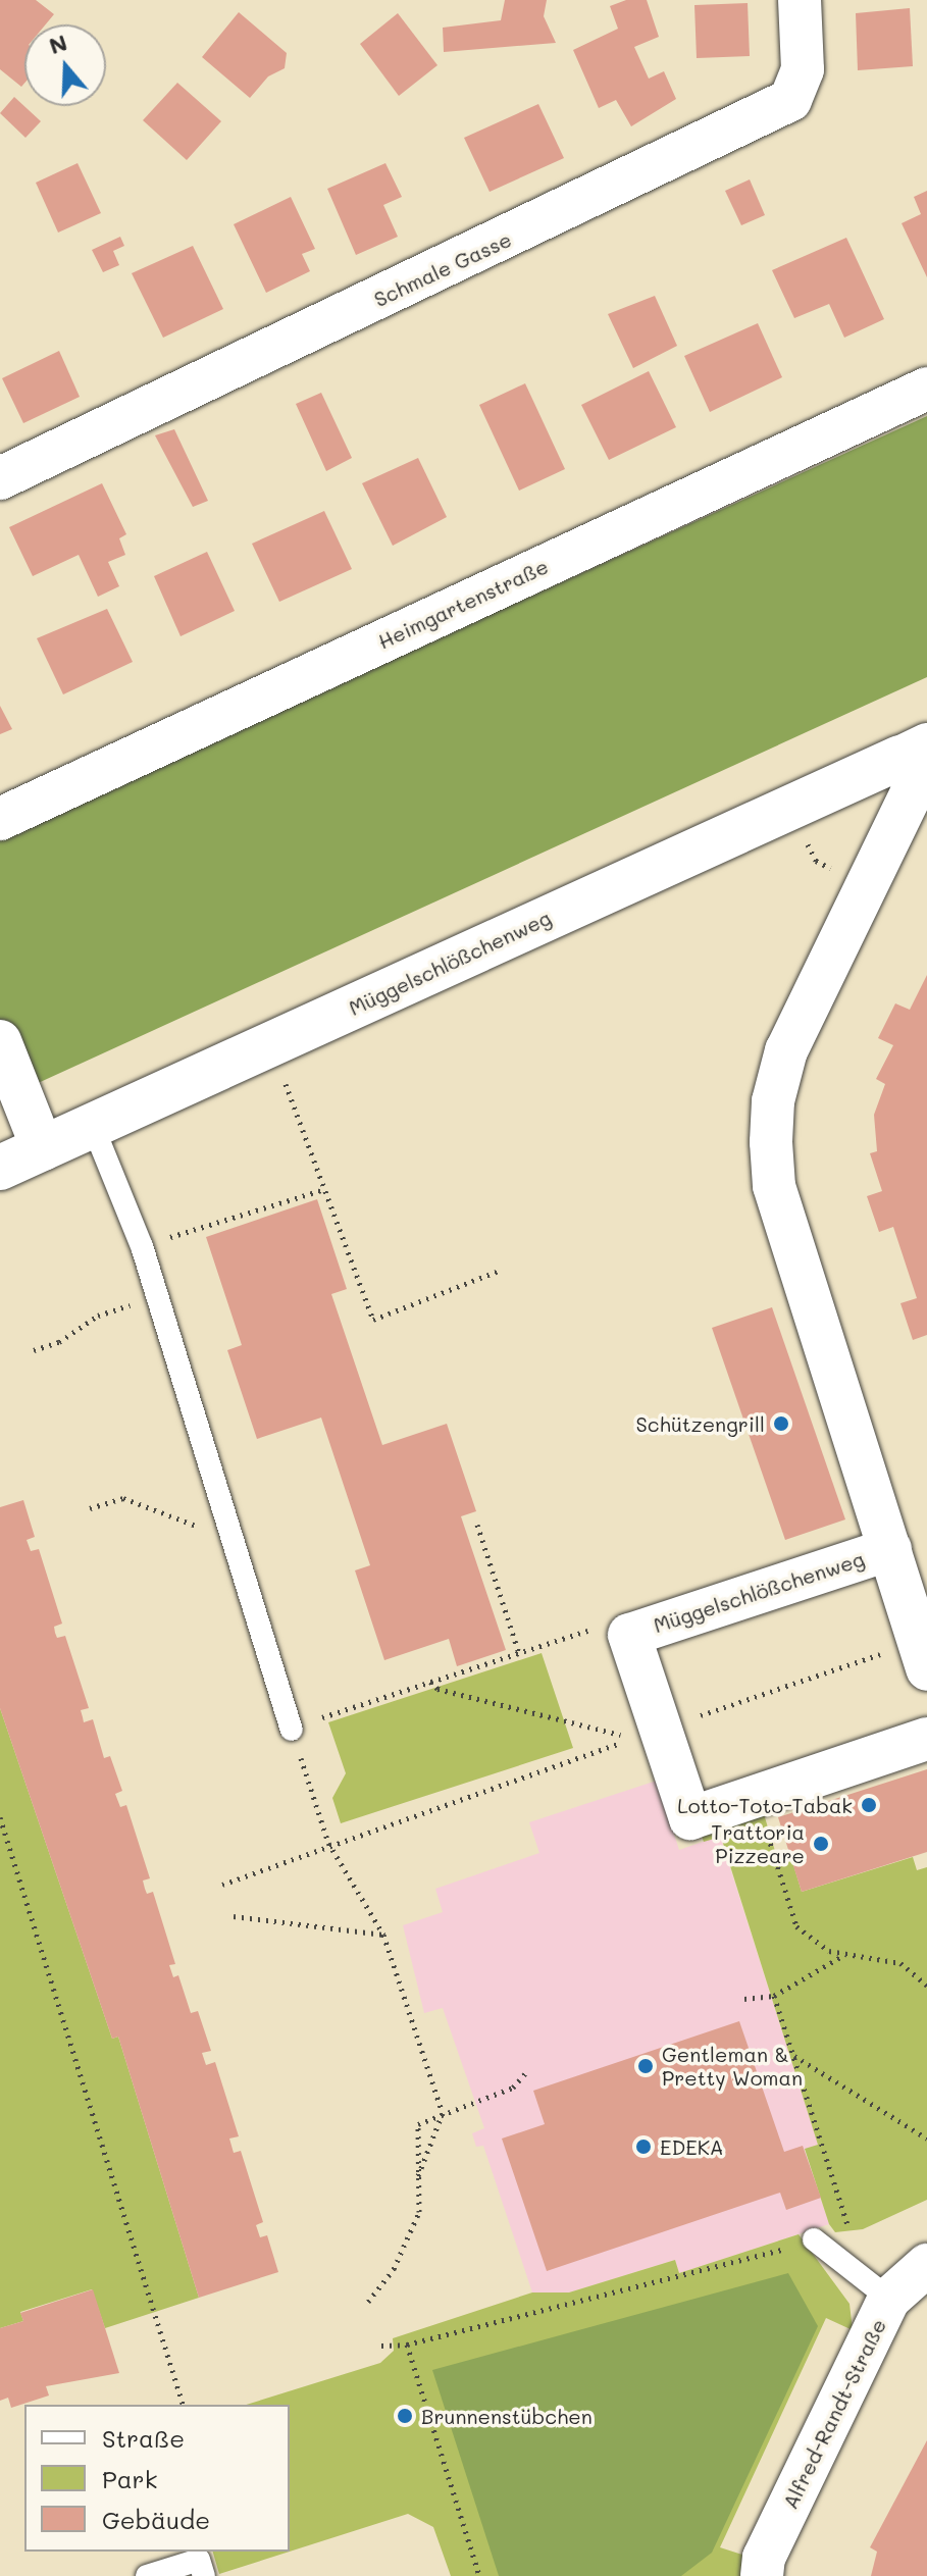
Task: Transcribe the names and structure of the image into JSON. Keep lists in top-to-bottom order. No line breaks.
{"streets":{"street":["Schmale Gasse","Heimgartenstraße","Müggelschlößchenweg","Alfred-Randt-Straße"]},"places":["Schützengrill","Lotto-Toto-Tabak","Trattoria Pizzeare","Gentleman & Pretty Woman","EDEKA","Brunnenstübchen"],"legend":["Straße","Park","Gebäude"],"north":"top"}
